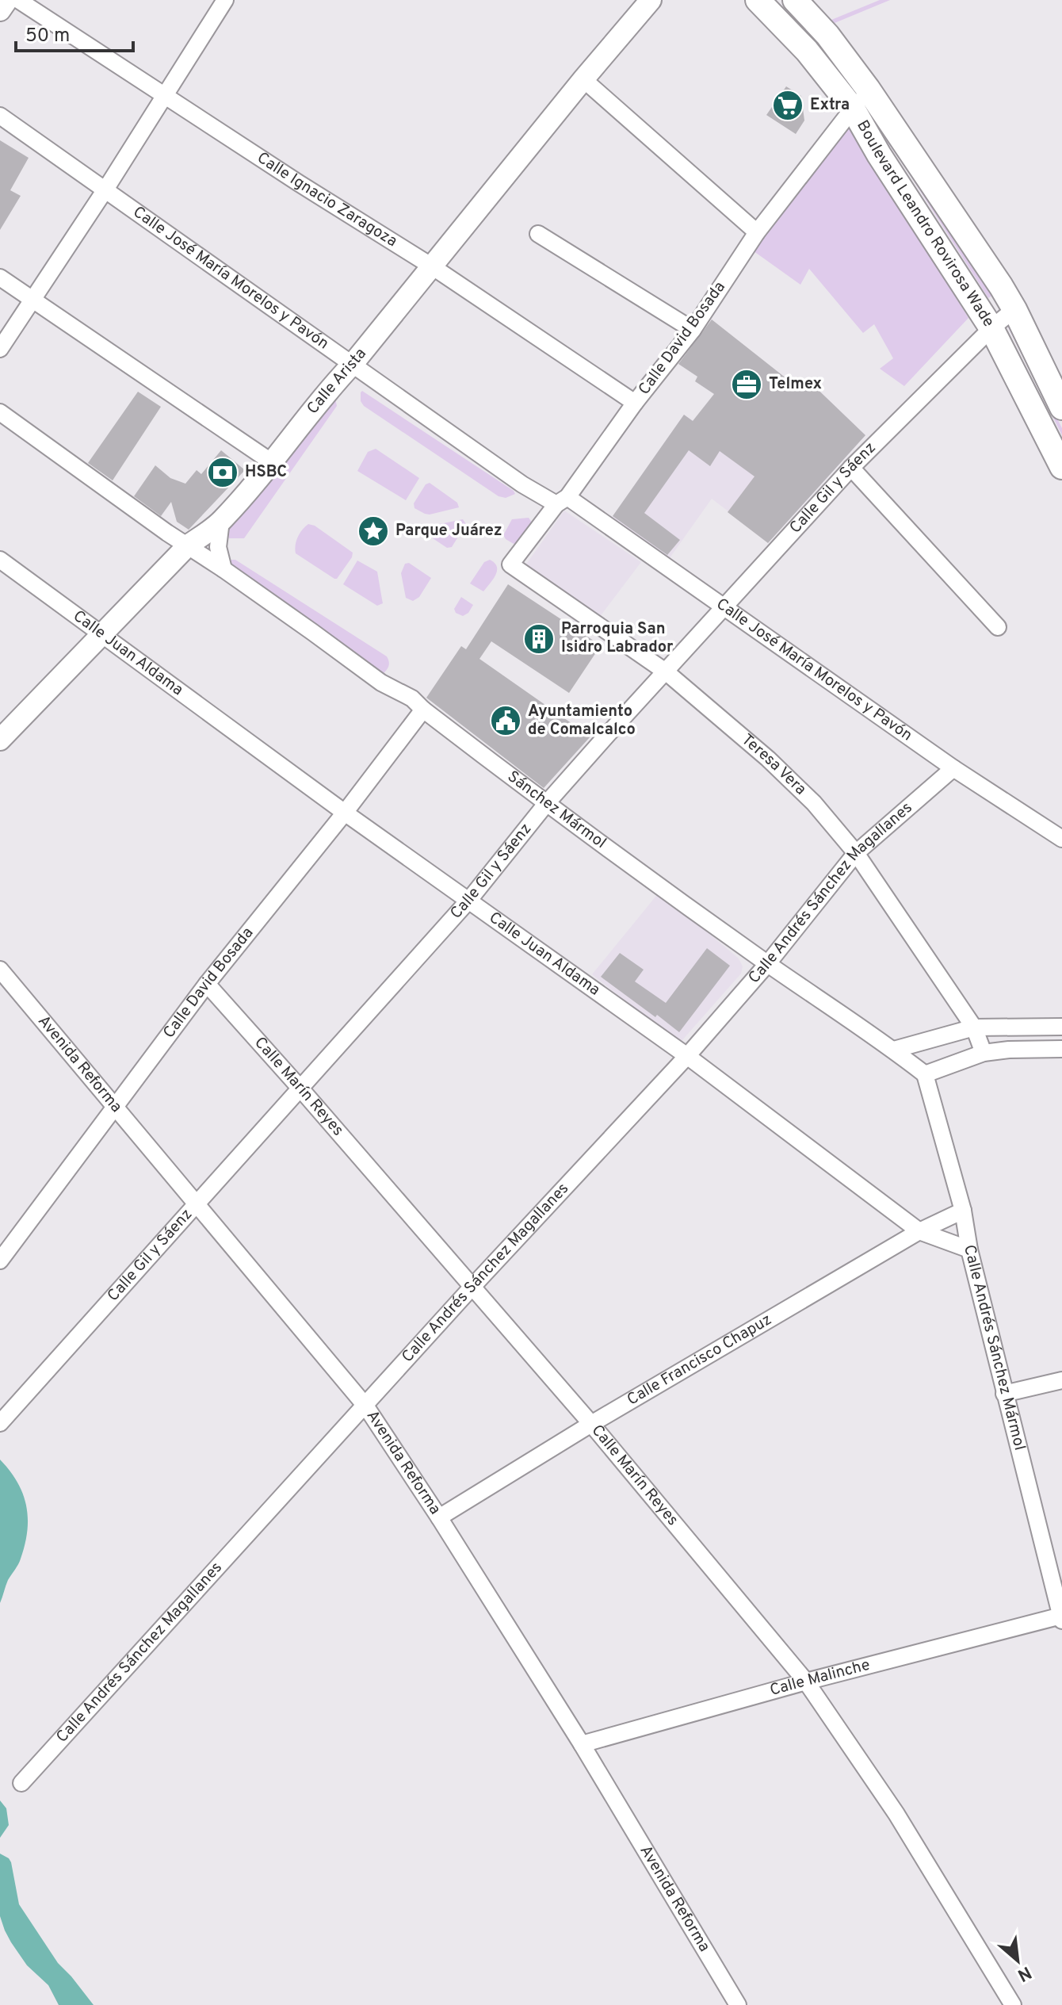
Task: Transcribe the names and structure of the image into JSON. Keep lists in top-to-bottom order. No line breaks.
{"streets":{"main road":["Boulevard Leandro Rovirosa Wade"],"street":["Calle Ignacio Zaragoza","Calle José María Morelos y Pavón","Calle David Bosada","Calle Arista","Calle Gil y Sáenz","Calle Juan Aldama","Teresa Vera","Sánchez Mármol","Calle Andrés Sánchez Magallanes","Avenida Reforma","Calle Marín Reyes","Calle Andrés Sánchez Mármol","Calle Francisco Chapuz","Calle Malinche"]},"crossings":[["Calle Ignacio Zaragoza","Calle David Bosada"],["Calle Ignacio Zaragoza","Calle Arista"],["Boulevard Leandro Rovirosa Wade","Calle David Bosada"],["Boulevard Leandro Rovirosa Wade","Calle Gil y Sáenz"],["Calle José María Morelos y Pavón","Calle David Bosada"],["Calle José María Morelos y Pavón","Calle Arista"],["Calle José María Morelos y Pavón","Calle Gil y Sáenz"],["Calle José María Morelos y Pavón","Calle Andrés Sánchez Magallanes"],["Calle David Bosada","Calle Juan Aldama"],["Calle David Bosada","Teresa Vera"],["Calle David Bosada","Sánchez Mármol"],["Calle David Bosada","Avenida Reforma"],["Calle David Bosada","Calle Marín Reyes"],["Calle Arista","Calle Juan Aldama"],["Calle Arista","Sánchez Mármol"],["Calle Gil y Sáenz","Calle Juan Aldama"],["Calle Gil y Sáenz","Teresa Vera"],["Calle Gil y Sáenz","Sánchez Mármol"],["Calle Gil y Sáenz","Avenida Reforma"],["Calle Gil y Sáenz","Calle Marín Reyes"],["Calle Juan Aldama","Calle Andrés Sánchez Magallanes"],["Calle Juan Aldama","Calle Andrés Sánchez Mármol"],["Calle Juan Aldama","Calle Francisco Chapuz"],["Teresa Vera","Calle Andrés Sánchez Magallanes"],["Sánchez Mármol","Calle Andrés Sánchez Magallanes"],["Sánchez Mármol","Calle Andrés Sánchez Mármol"],["Calle Andrés Sánchez Magallanes","Avenida Reforma"],["Calle Andrés Sánchez Magallanes","Calle Marín Reyes"],["Avenida Reforma","Calle Francisco Chapuz"],["Avenida Reforma","Calle Malinche"],["Calle Marín Reyes","Calle Francisco Chapuz"],["Calle Marín Reyes","Calle Malinche"],["Calle Andrés Sánchez Mármol","Calle Francisco Chapuz"],["Calle Andrés Sánchez Mármol","Calle Malinche"]],"places":{"supermarket":["Extra"],"office":["Telmex"],"bank":["HSBC"],"place":["Parque Juárez"],"building":["Parroquia San Isidro Labrador"],"public building":["Ayuntamiento de Comalcalco"]},"scale_bar":"50 m","north":"bottom right"}
